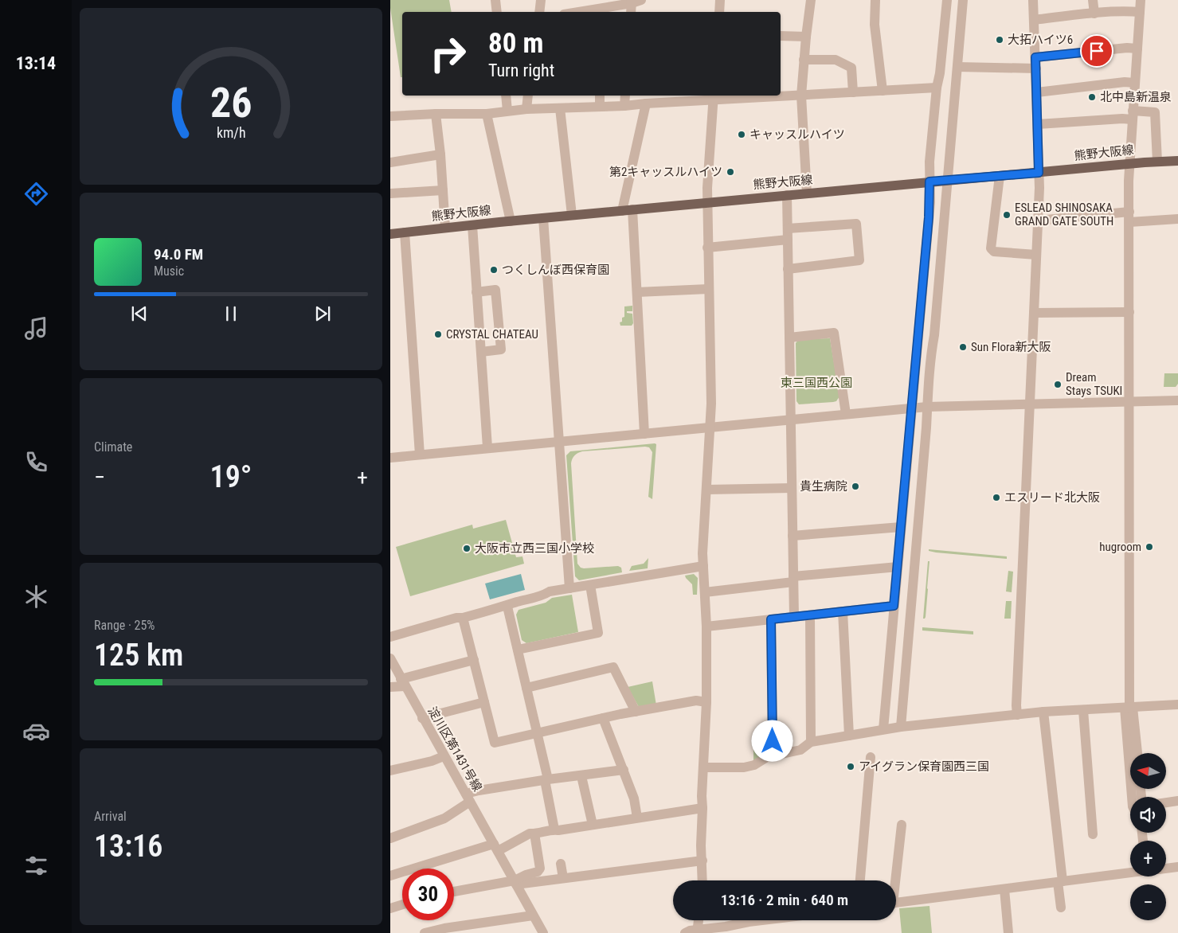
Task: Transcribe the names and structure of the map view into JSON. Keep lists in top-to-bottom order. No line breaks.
{"streets":{"main road":["熊野大阪線"],"street":["淀川区第1431号線"]},"parks":["東三国西公園"],"places":["大拓ハイツ6","北中島新温泉","キャッスルハイツ","第2キャッスルハイツ","ESLEAD SHINOSAKA GRAND GATE SOUTH","つくしんぼ西保育園","CRYSTAL CHATEAU","Sun Flora新大阪","Dream Stays TSUKI","貴生病院","エスリード北大阪","hugroom","大阪市立西三国小学校","アイグラン保育園西三国"],"north":"left","page":{"tabs":"13:14","turn":["80 m","Turn right"],"song":["94.0 FM","Music"],"tile":["Climate",["Range · 25%","125 km"],["Arrival","13:16"]],"heat":["−","19°","+"],"map_buttons":["+","−"],"limit":"30","trip":"13:16 · 2 min · 640 m","gauge":["26","km/h"]}}
